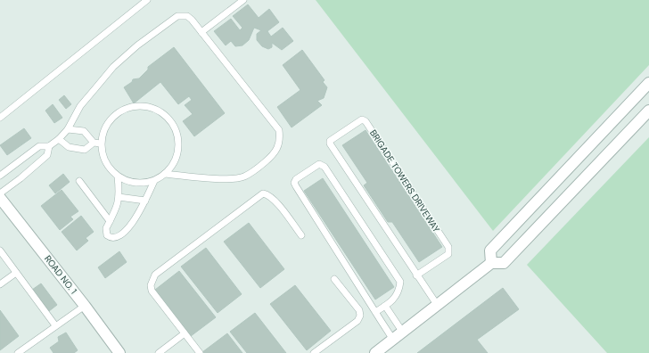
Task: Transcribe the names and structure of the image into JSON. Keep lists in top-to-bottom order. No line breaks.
{"streets":{"street":["ROAD NO. 1"],"lane":["BRIGADE TOWERS DRIVEWAY"]}}
